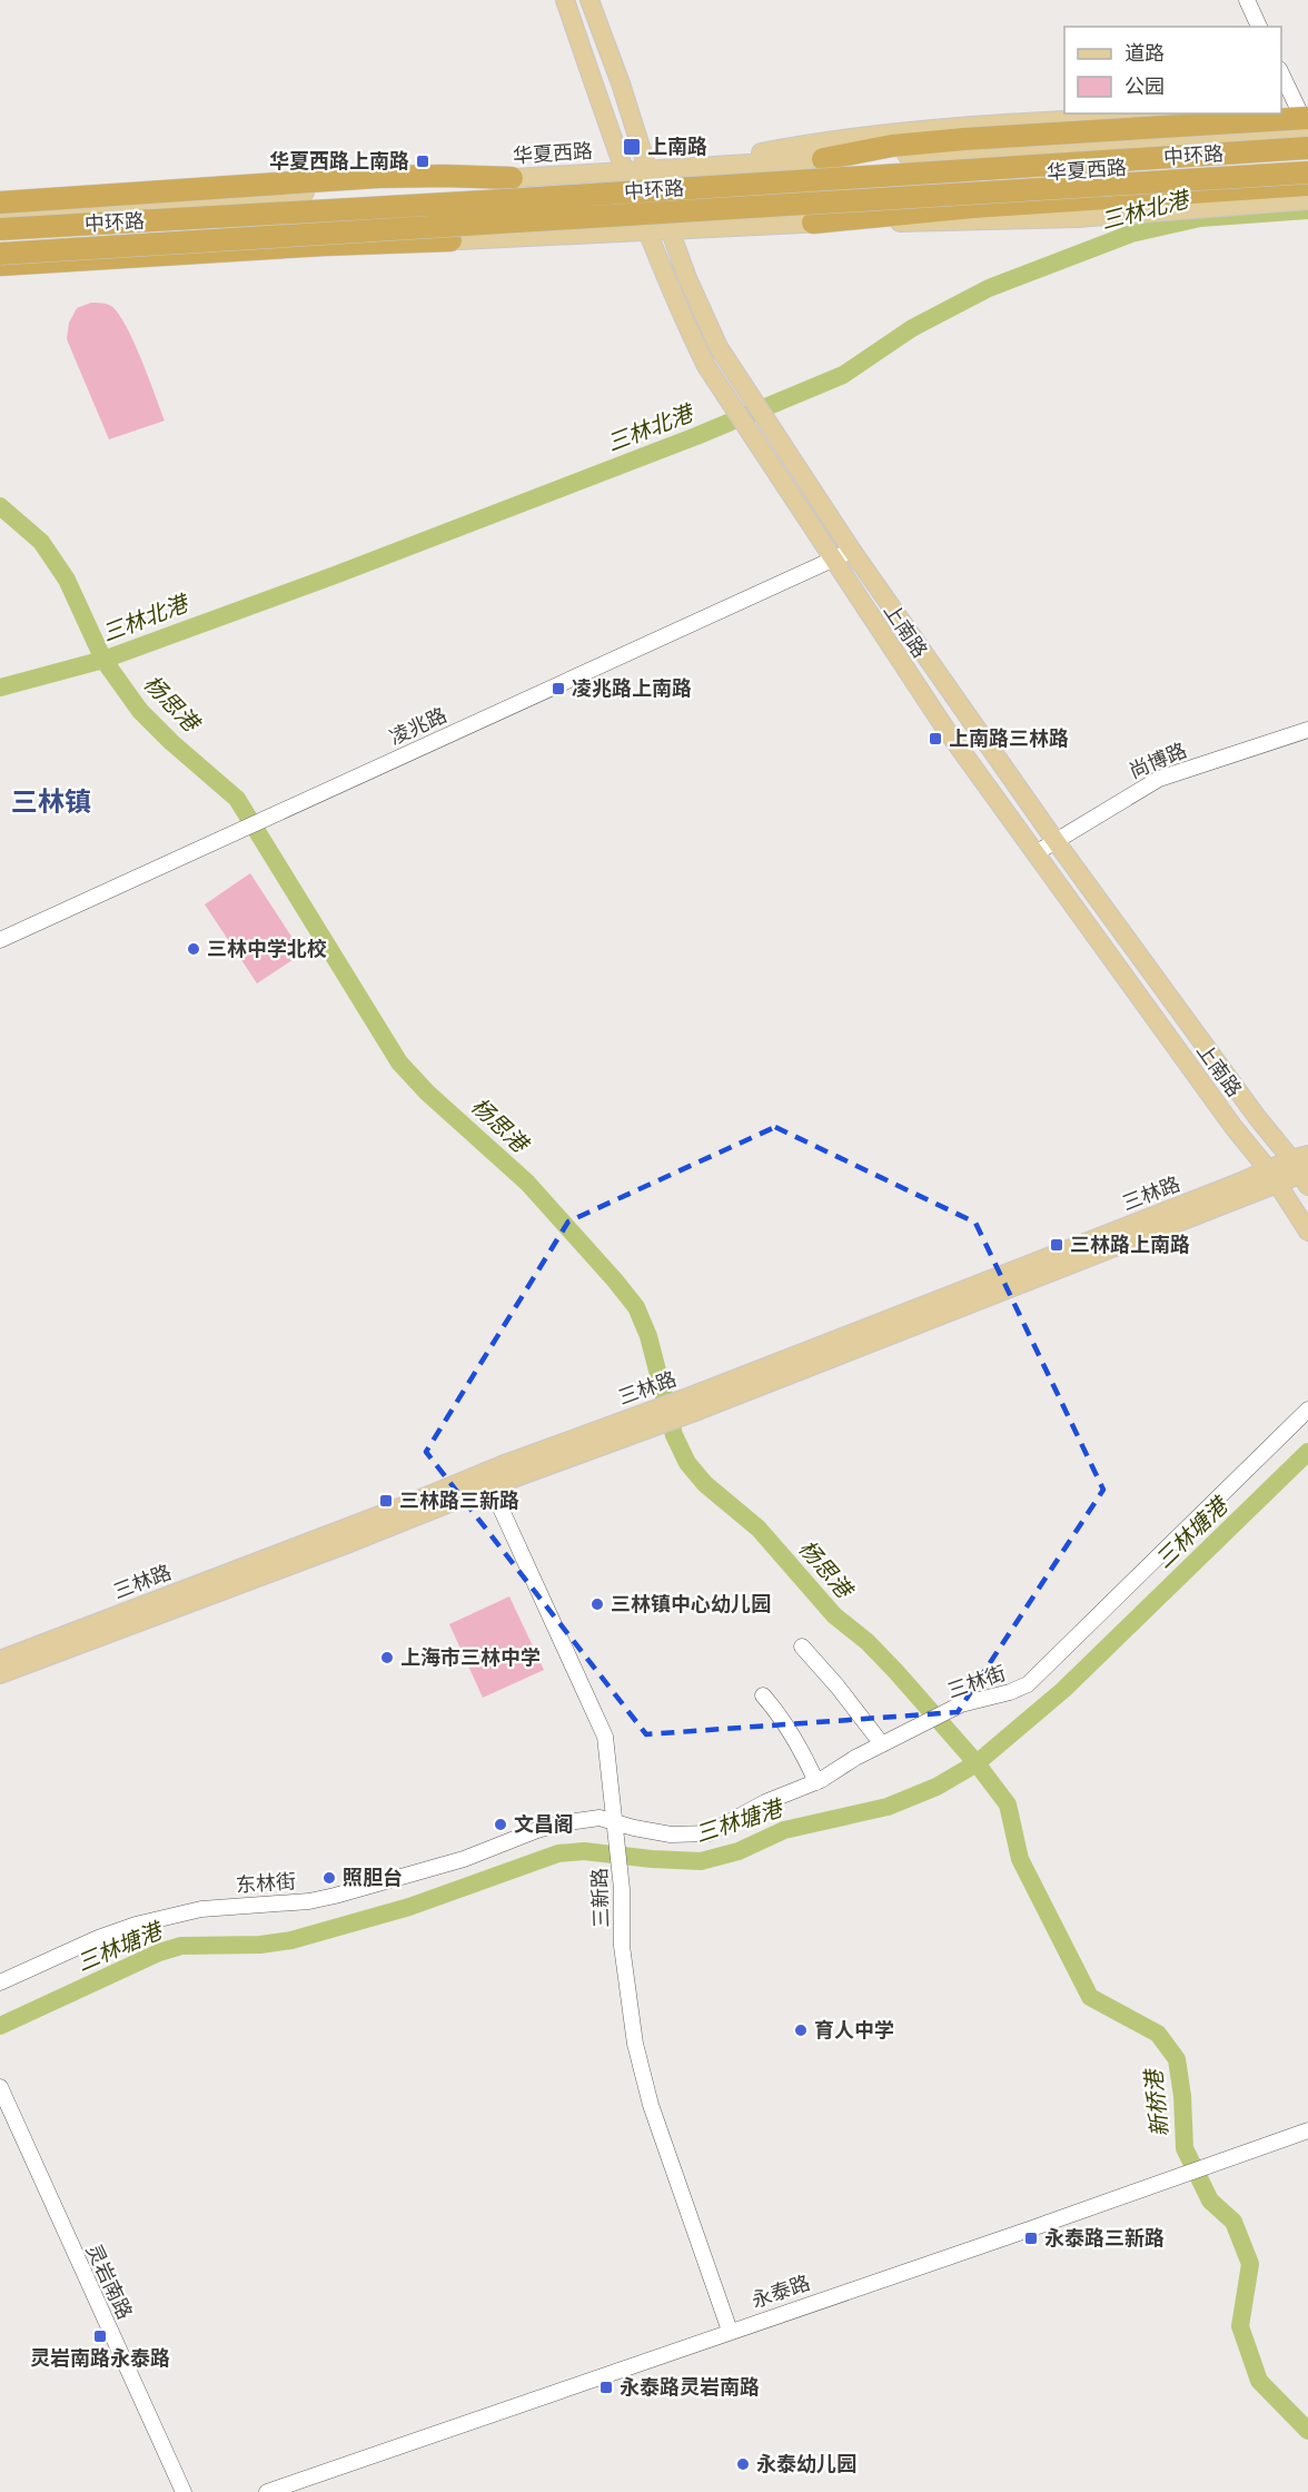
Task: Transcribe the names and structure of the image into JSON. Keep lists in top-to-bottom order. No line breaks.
{"streets":{"highway":["中环路"],"main road":["华夏西路","上南路","三林路"],"street":["凌兆路","尚博路","三林街","东林街","三新路","灵岩南路","永泰路"]},"crossings":[["华夏西路","中环路"],["华夏西路","上南路"],["上南路","凌兆路"],["上南路","尚博路"],["上南路","三林路"],["三林路","三新路"],["三林街","东林街"],["三林街","三新路"],["东林街","三新路"],["三新路","永泰路"]],"districts":["三林镇"],"water":["三林北港","杨思港","三林塘港","新桥港"],"places":{"transit":["上南路","华夏西路上南路","凌兆路上南路","上南路三林路","三林路上南路","三林路三新路","永泰路三新路","灵岩南路永泰路","永泰路灵岩南路"],"other":["三林中学北校","三林镇中心幼儿园","上海市三林中学","文昌阁","照胆台","育人中学","永泰幼儿园"]},"legend":["道路","公园"]}
